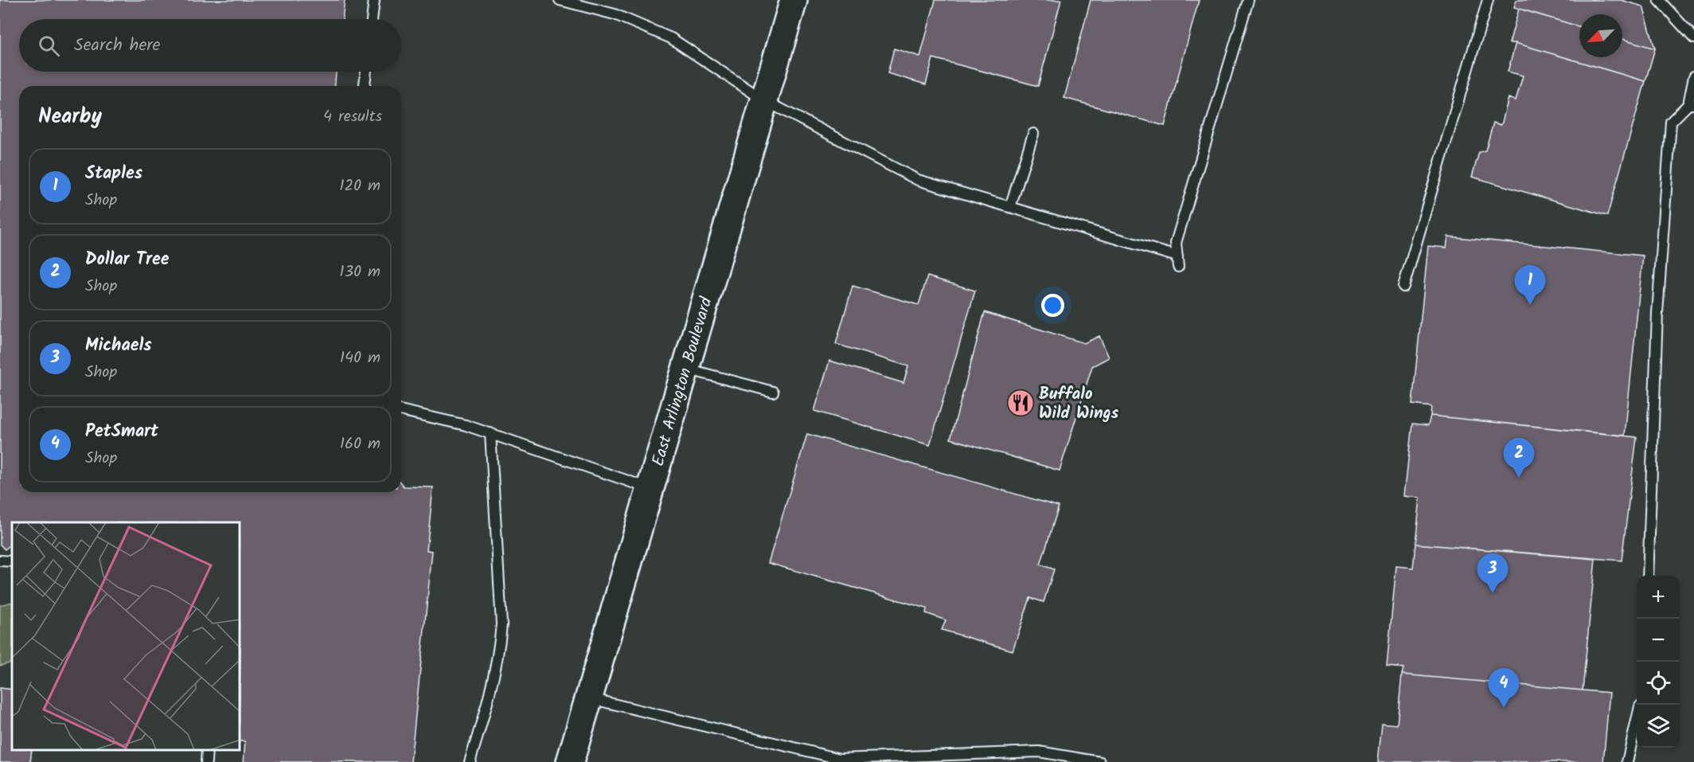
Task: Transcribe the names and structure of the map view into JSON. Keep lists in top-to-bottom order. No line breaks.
{"streets":{"main road":["East Arlington Boulevard"]},"places":{"restaurant":["Buffalo Wild Wings"]},"north":"bottom left","page":{"search":"Search here","heading":["Nearby","4 results"],"list":[{"mark":"1","name":"Staples","note":"Shop","value":"120 m"},{"mark":"2","name":"Dollar Tree","note":"Shop","value":"130 m"},{"mark":"3","name":"Michaels","note":"Shop","value":"140 m"},{"mark":"4","name":"PetSmart","note":"Shop","value":"160 m"}],"pins":["1","2","3","4"],"map_buttons":["+","−"]}}
